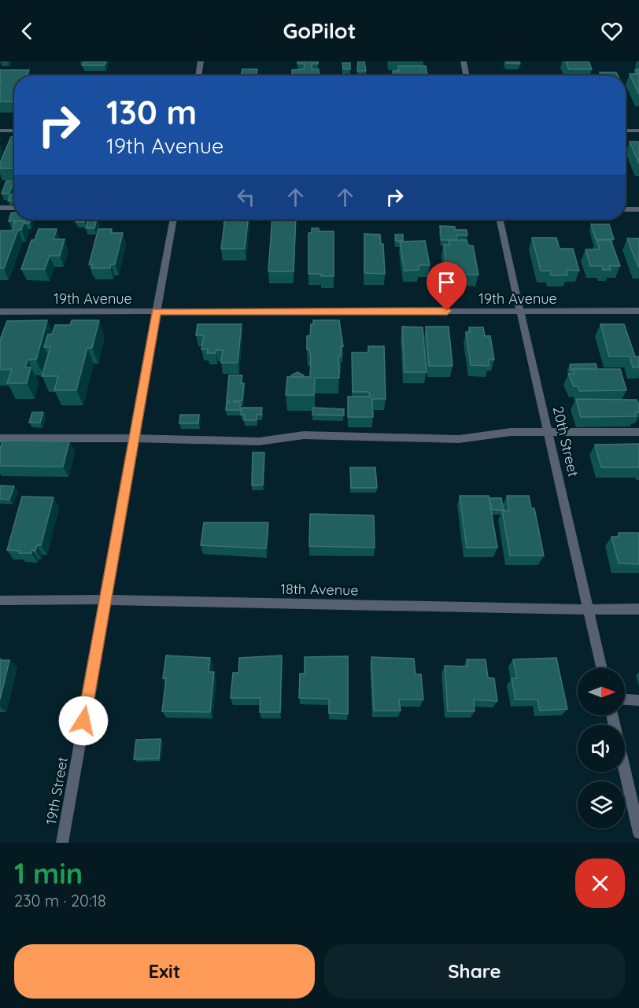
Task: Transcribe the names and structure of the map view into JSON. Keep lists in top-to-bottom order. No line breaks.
{"streets":{"street":["19th Avenue","20th Street","18th Avenue","19th Street"]},"crossings":[["19th Avenue","20th Street"],["19th Avenue","19th Street"],["20th Street","18th Avenue"],["18th Avenue","19th Street"]],"north":"right","page":{"header":"GoPilot","turn":["130 m","19th Avenue"],"heading":["1 min","230 m · 20:18"],"buttons":["Exit","Share"]}}
